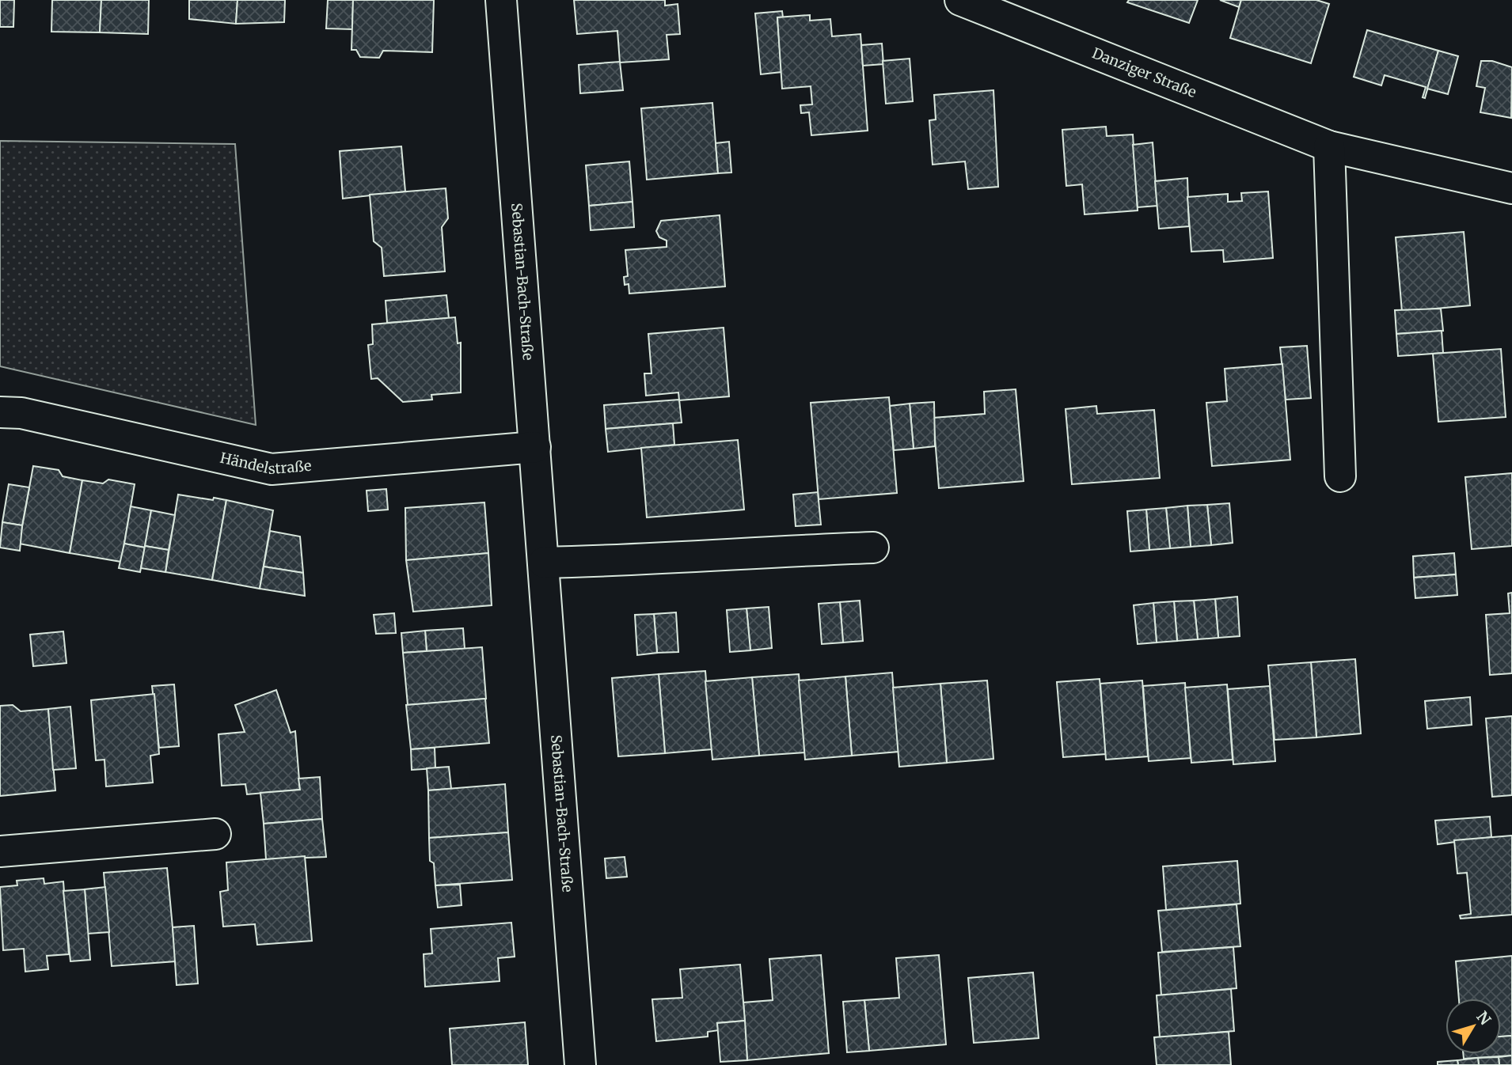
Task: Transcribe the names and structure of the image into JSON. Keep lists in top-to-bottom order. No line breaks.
{"streets":{"street":["Danziger Straße","Sebastian-Bach-Straße","Händelstraße"]},"crossings":[["Sebastian-Bach-Straße","Händelstraße"]],"north":"top right"}
